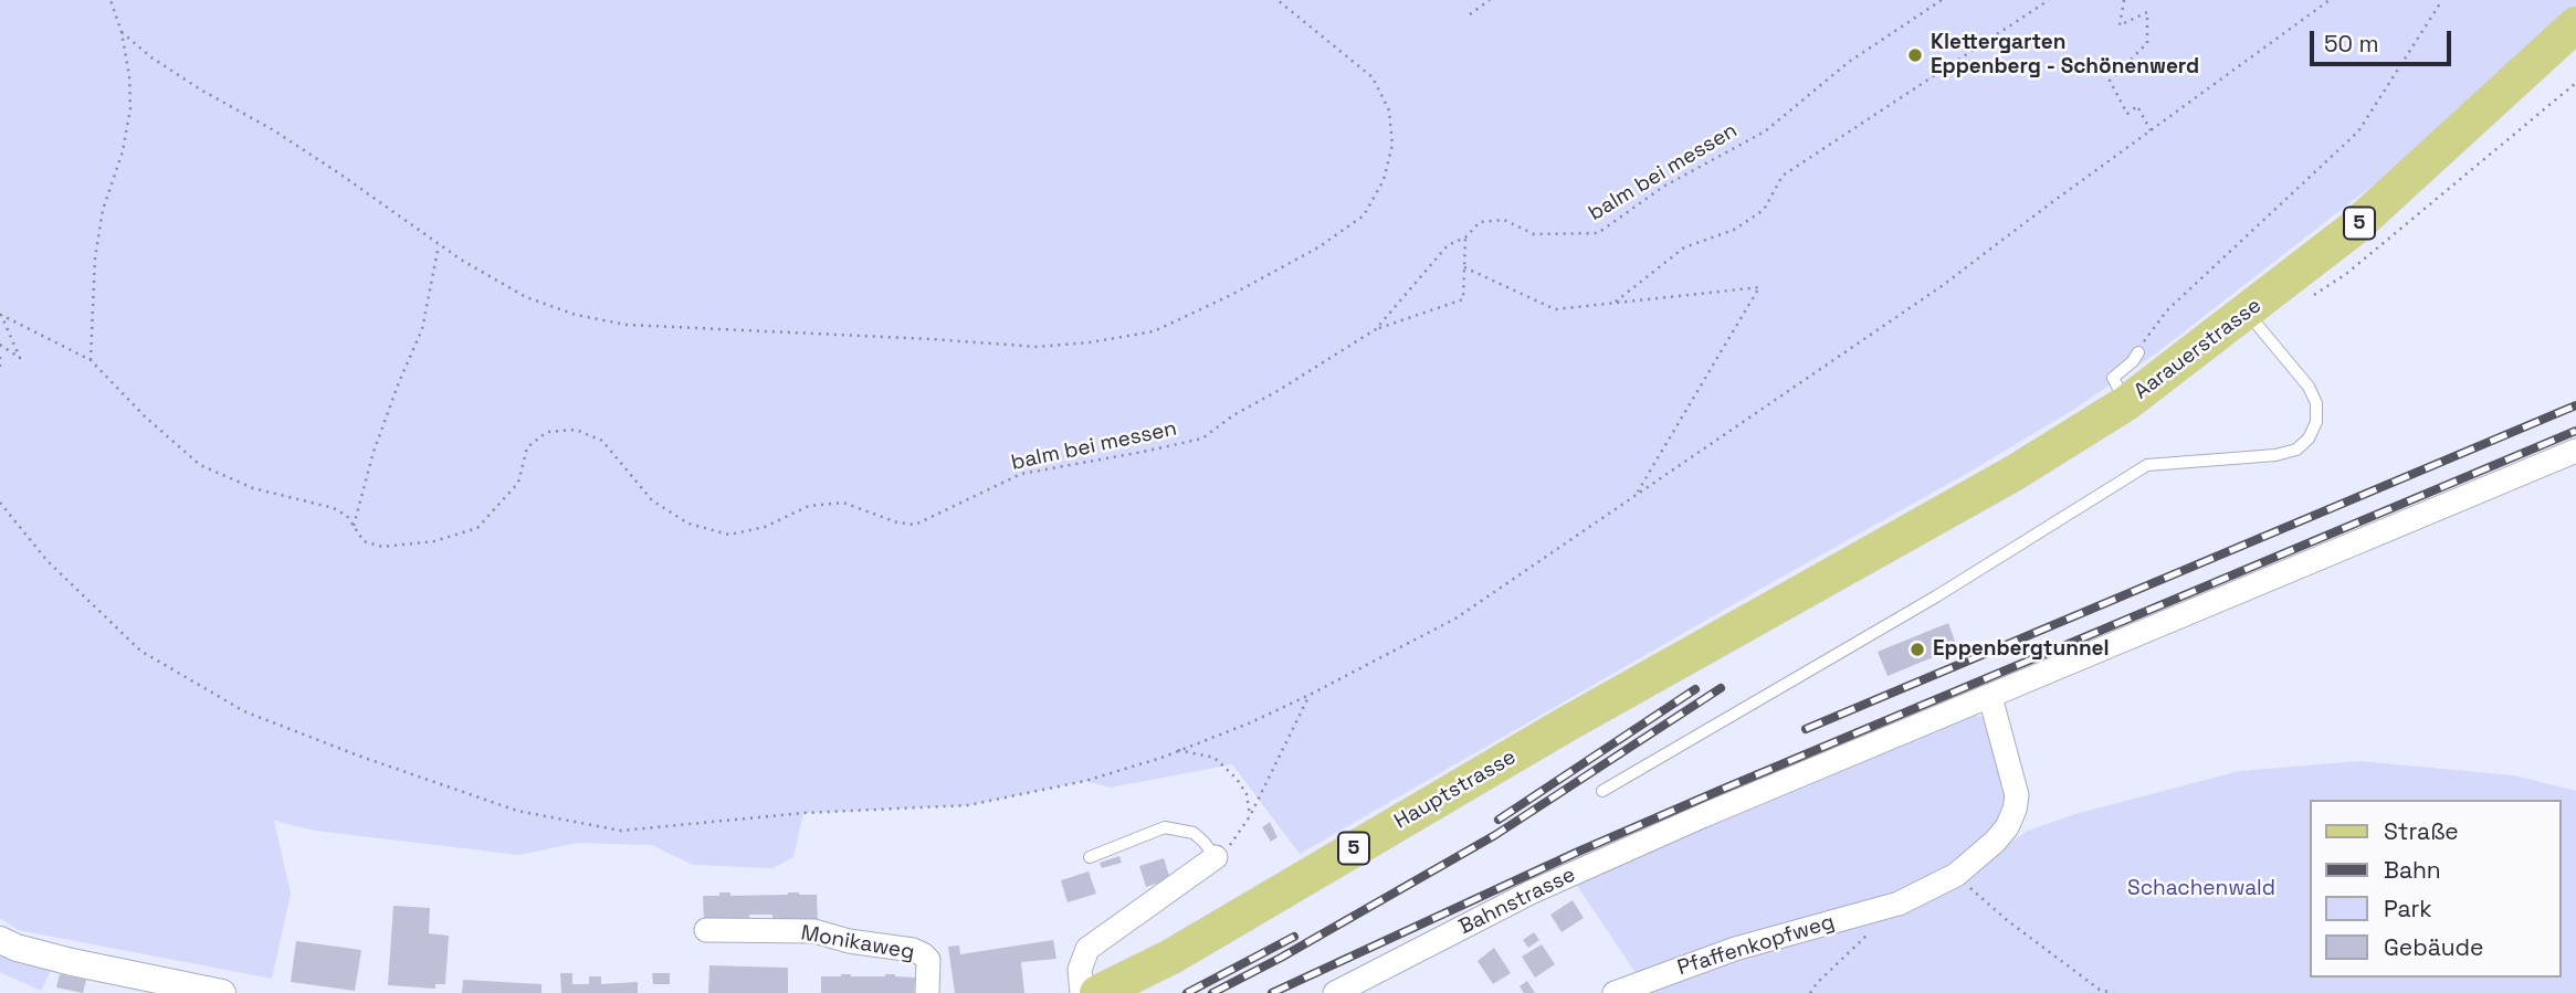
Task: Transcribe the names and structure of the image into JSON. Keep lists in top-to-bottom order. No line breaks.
{"streets":{"main road":["5","Aarauerstrasse","Hauptstrasse"],"street":["Bahnstrasse","Monikaweg","Pfaffenkopfweg"],"path":["balm bei messen"]},"crossings":[["Aarauerstrasse","Hauptstrasse"],["Bahnstrasse","Pfaffenkopfweg"]],"parks":["Schachenwald"],"places":["Klettergarten Eppenberg - Schönenwerd","Eppenbergtunnel"],"legend":["Straße","Bahn","Park","Gebäude"],"scale_bar":"50 m"}
